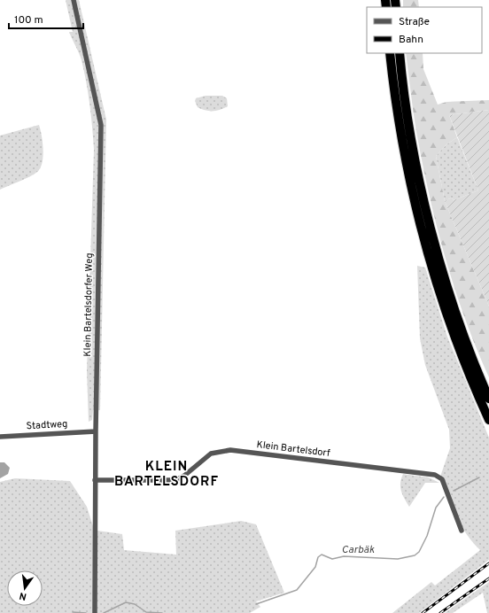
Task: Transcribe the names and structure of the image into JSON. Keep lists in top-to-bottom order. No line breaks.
{"streets":{"street":["Klein Bartelsdorfer Weg","Stadtweg","Klein Bartelsdorf"]},"crossings":[["Klein Bartelsdorfer Weg","Stadtweg"],["Klein Bartelsdorfer Weg","Klein Bartelsdorf"]],"districts":["KLEIN BARTELSDORF"],"water":["Carbäk"],"legend":["Straße","Bahn"],"scale_bar":"100 m","north":"bottom"}
